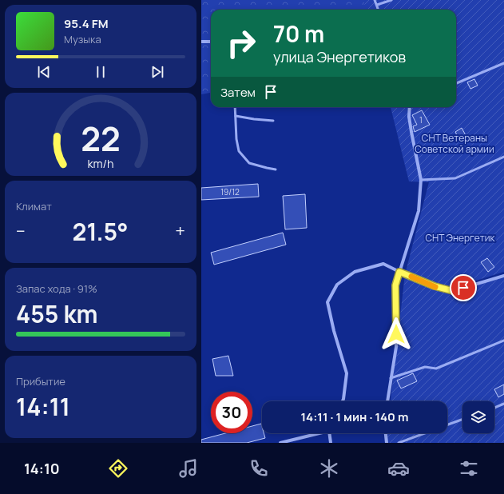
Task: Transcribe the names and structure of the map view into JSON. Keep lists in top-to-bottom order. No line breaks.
{"parks":["СНТ Ветераны Советской армии","СНТ Энергетик"],"house_numbers":["1","19/12"],"page":{"turn":["70 m","улица Энергетиков"],"song":["95.4 FM","Музыка"],"then":"Затем","tile":["Климат",["Запас хода · 91%","455 km"],["Прибытие","14:11"]],"heat":["−","21.5°","+"],"limit":"30","trip":"14:11 · 1 мин · 140 m","tabs":"14:10","gauge":["22","km/h"]}}
